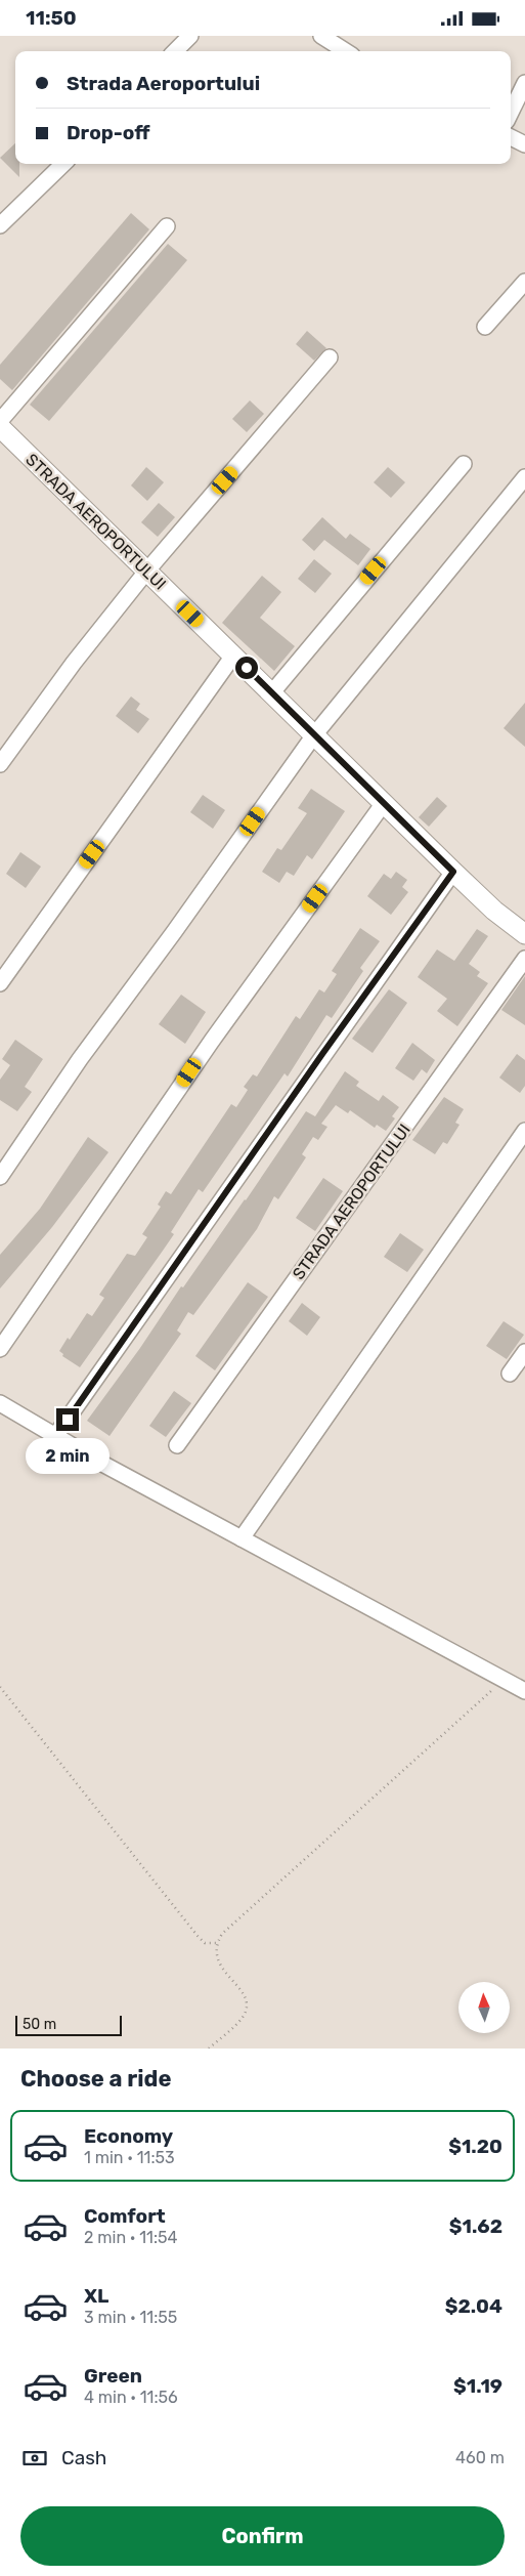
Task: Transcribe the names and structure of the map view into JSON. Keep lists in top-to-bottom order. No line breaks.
{"streets":{"street":["STRADA AEROPORTULUI"]},"scale_bar":"50 m","north":"top","page":{"status":"11:50","banner":["Strada Aeroportului","Drop-off"],"bubble":"2 min","scale":"50 m","heading":"Choose a ride","list":[{"name":"Economy","note":"1 min · 11:53","value":"$1.20"},{"name":"Comfort","note":"2 min · 11:54","value":"$1.62"},{"name":"XL","note":"3 min · 11:55","value":"$2.04"},{"name":"Green","note":"4 min · 11:56","value":"$1.19"}],"pay":["Cash","460 m"],"buttons":"Confirm"}}
